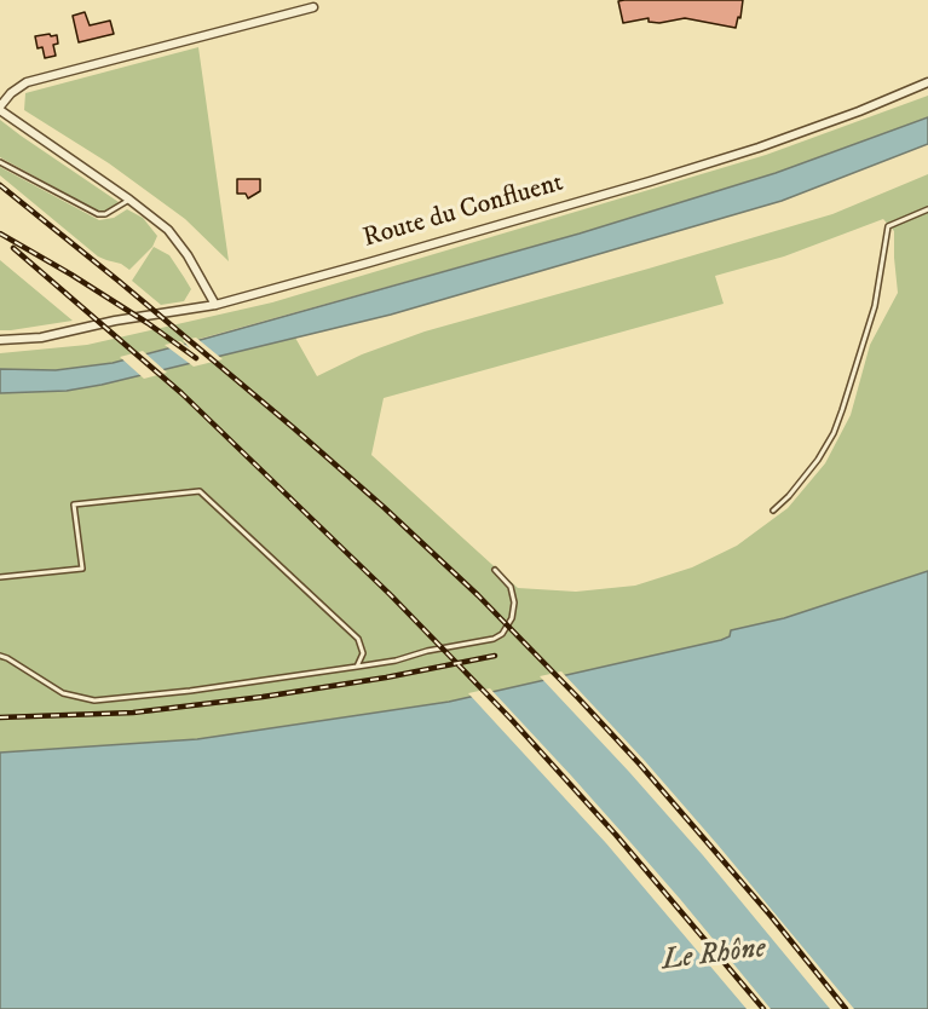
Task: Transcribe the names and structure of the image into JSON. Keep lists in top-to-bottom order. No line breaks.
{"streets":{"street":["Route du Confluent"]},"water":["Le Rhône"]}
